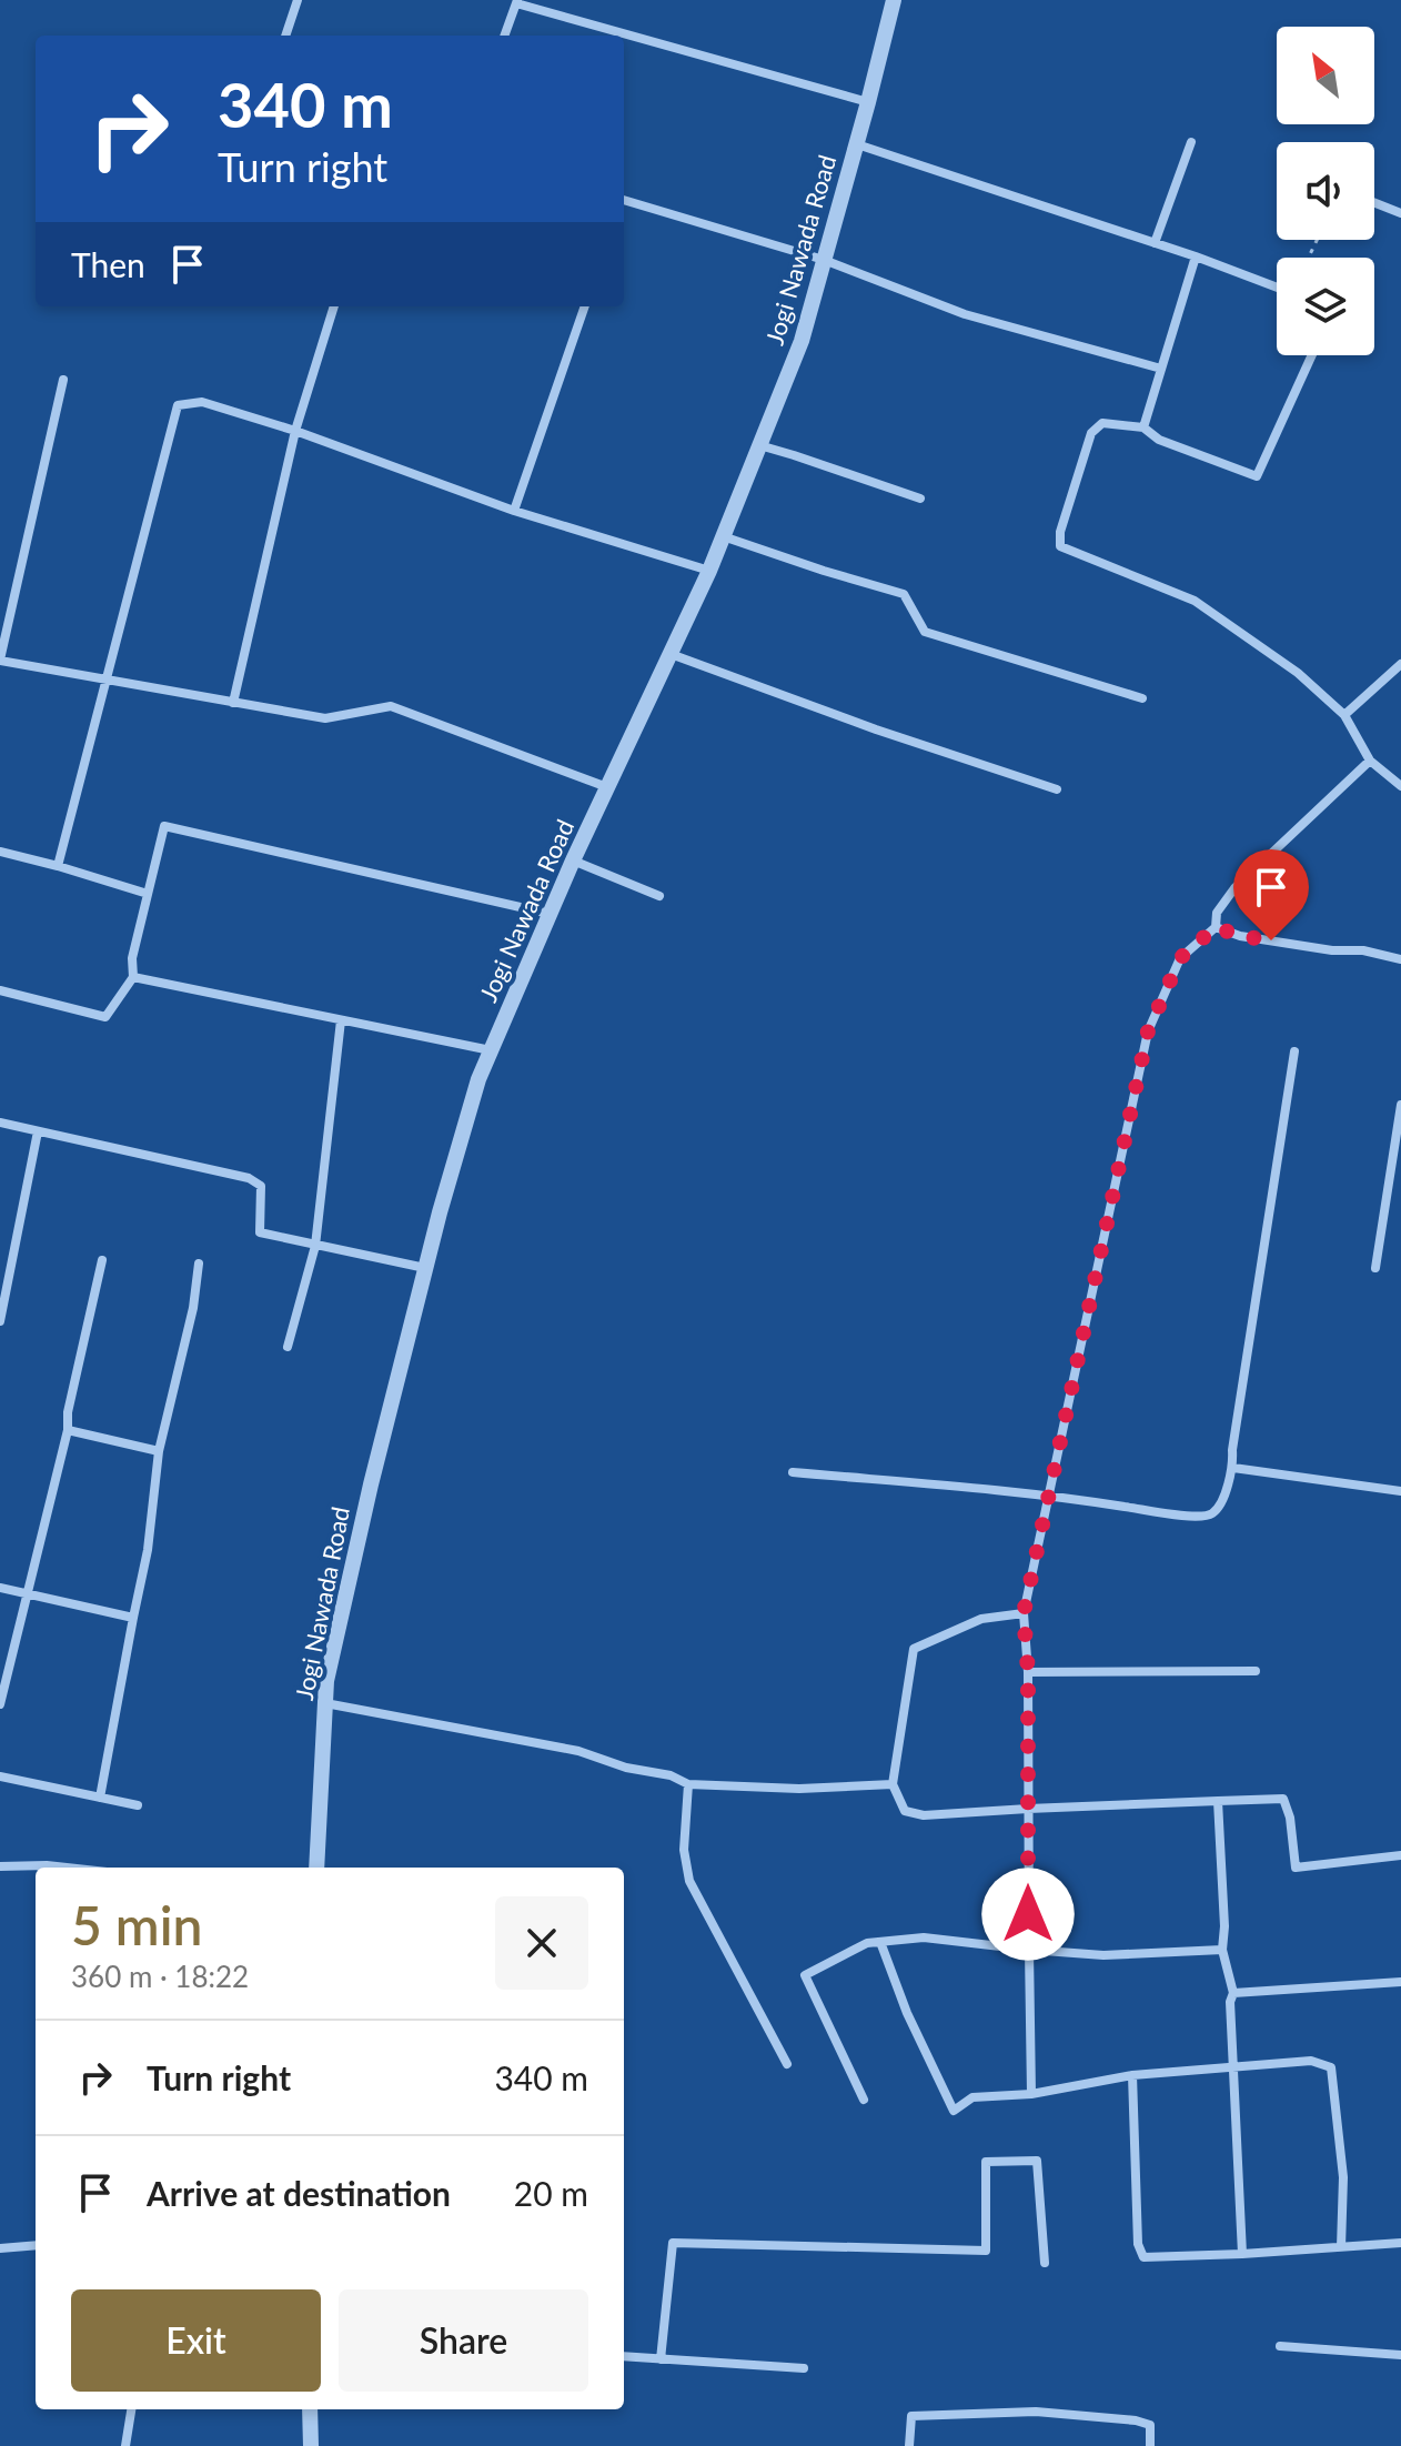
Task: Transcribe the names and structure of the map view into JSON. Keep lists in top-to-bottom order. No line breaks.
{"streets":{"street":["Jogi Nawada Road"]},"north":"top left","page":{"turn":["340 m","Turn right"],"then":"Then","heading":["5 min","360 m · 18:22"],"list":[{"name":"Turn right","value":"340 m"},{"name":"Arrive at destination","value":"20 m"}],"buttons":["Exit","Share"]}}
